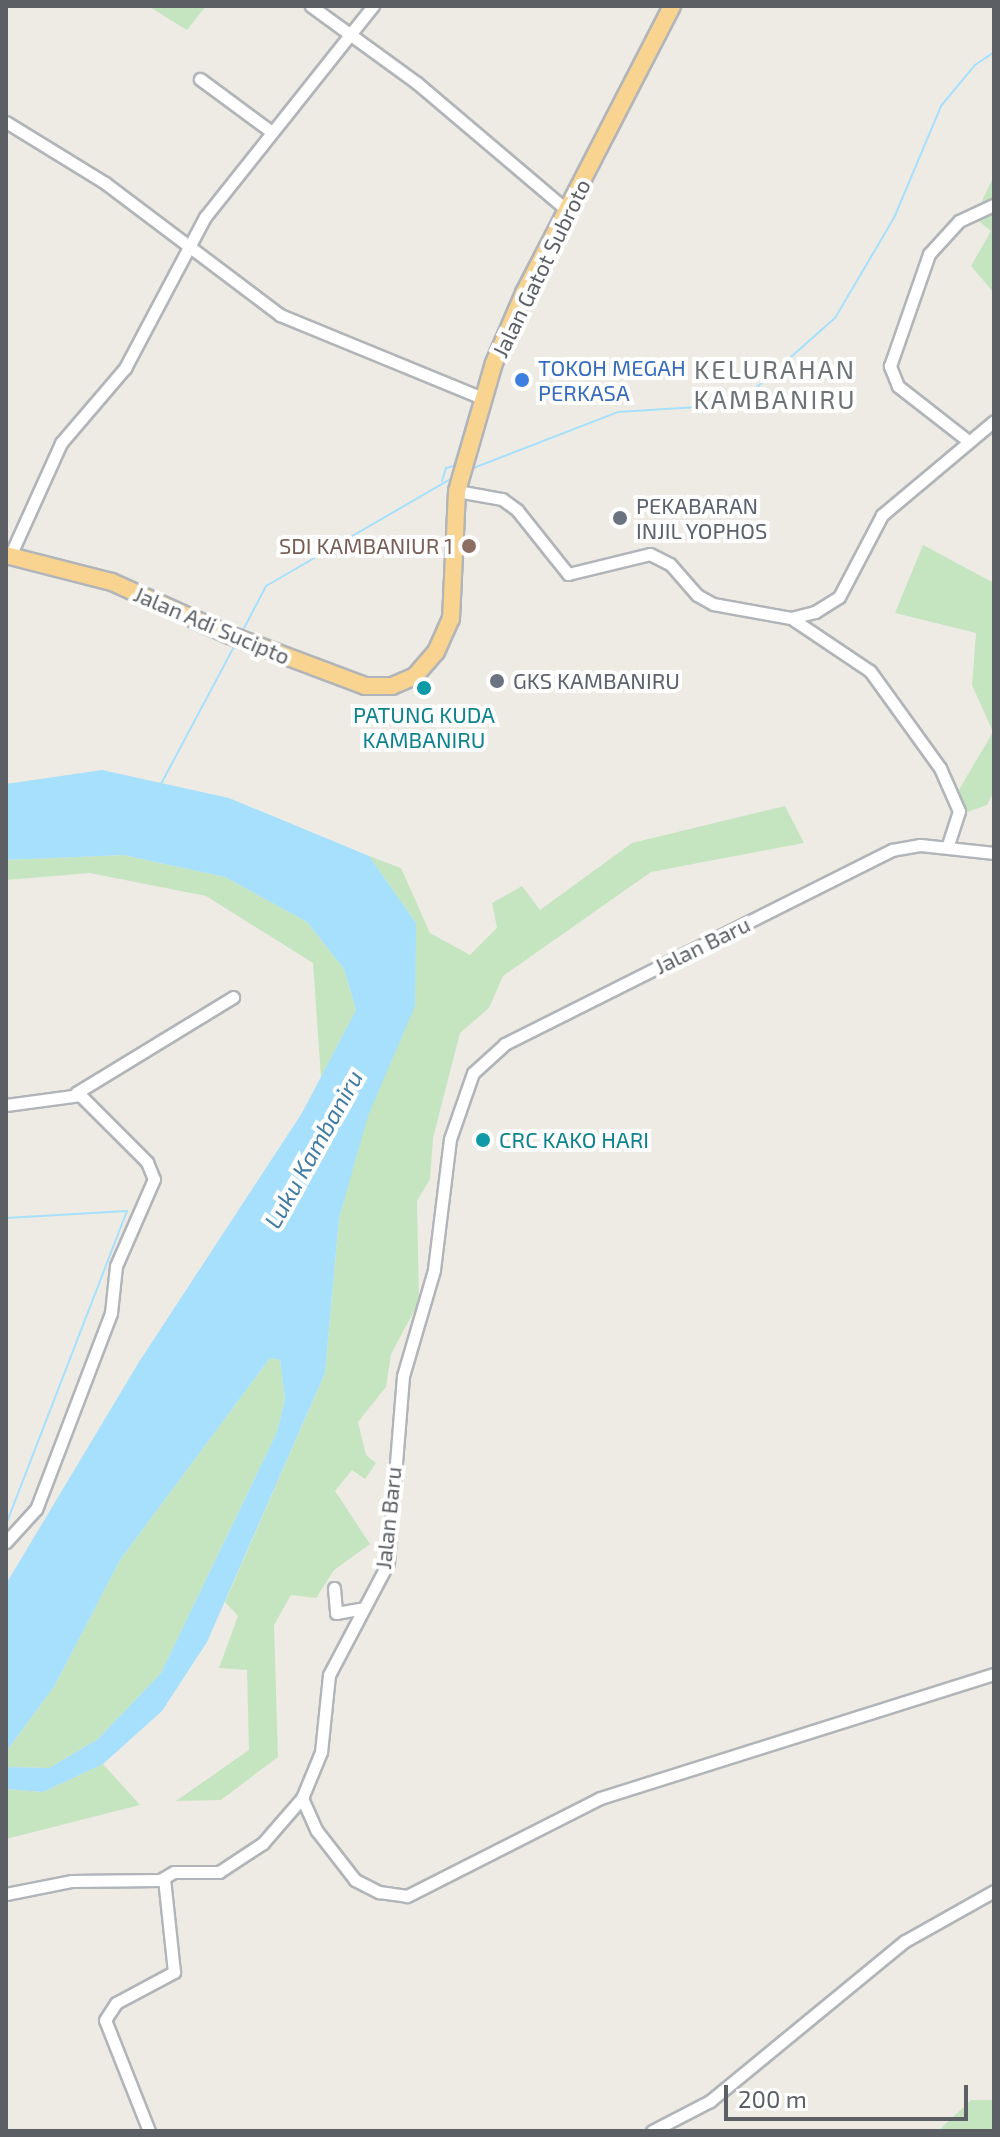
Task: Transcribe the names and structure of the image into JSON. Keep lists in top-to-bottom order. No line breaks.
{"streets":{"highway":["Jalan Gatot Subroto","Jalan Adi Sucipto"],"street":["Jalan Baru"]},"crossings":[["Jalan Gatot Subroto","Jalan Adi Sucipto"]],"districts":["KELURAHAN KAMBANIRU"],"water":["Luku Kambaniru"],"places":["TOKOH MEGAH PERKASA","PEKABARAN INJIL YOPHOS","SDI KAMBANIUR 1","GKS KAMBANIRU","PATUNG KUDA KAMBANIRU","CRC KAKO HARI"],"scale_bar":"200 m"}
